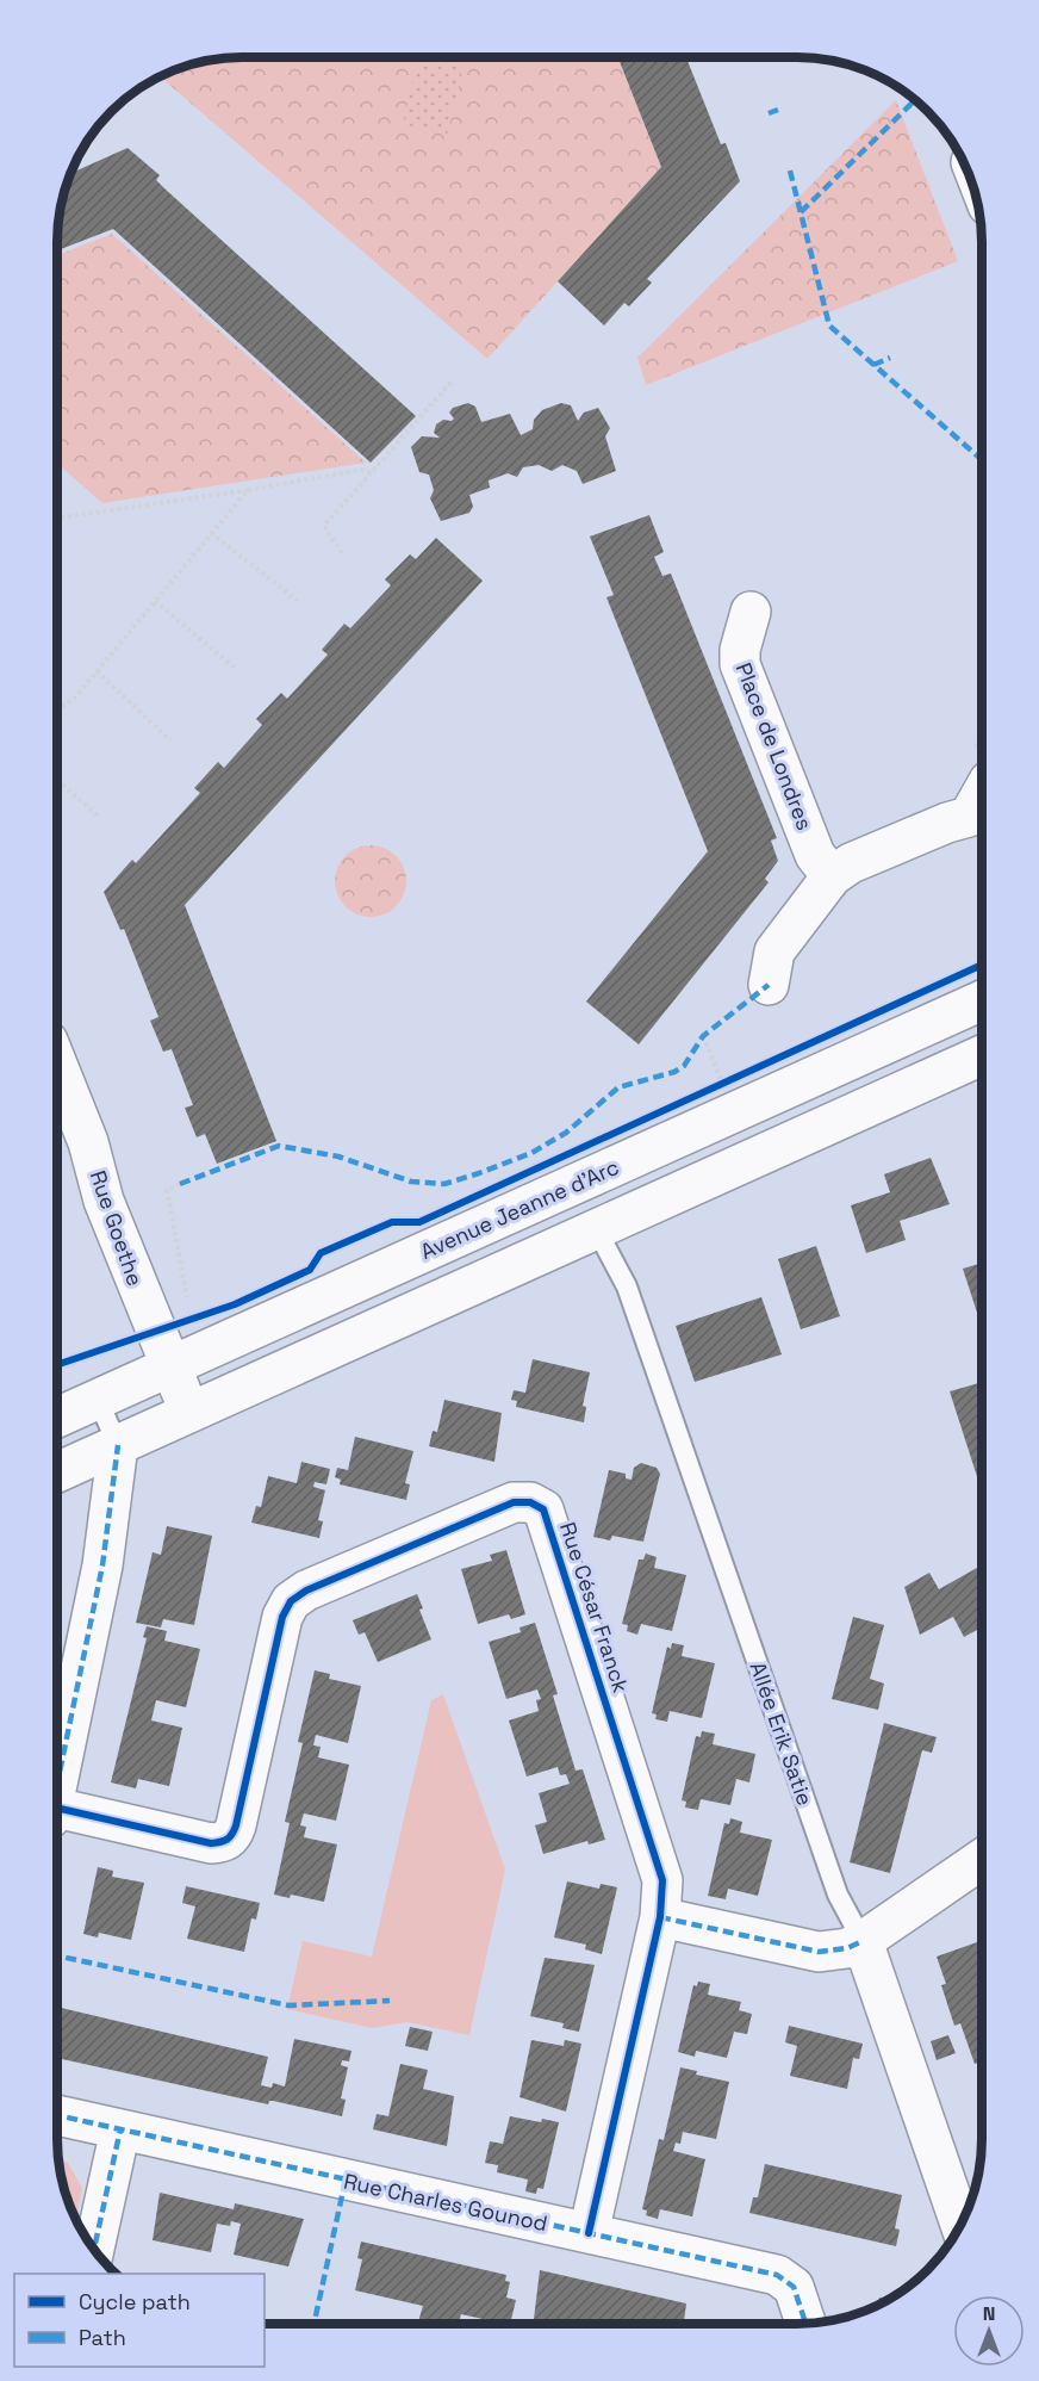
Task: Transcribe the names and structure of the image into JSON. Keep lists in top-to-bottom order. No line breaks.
{"streets":{"street":["Place de Londres","Avenue Jeanne d'Arc","Rue Goethe","Rue César Franck","Allée Erik Satie","Rue Charles Gounod"]},"crossings":[["Avenue Jeanne d'Arc","Rue Goethe"],["Rue César Franck","Rue Charles Gounod"]],"legend":["Cycle path","Path"],"north":"top"}
